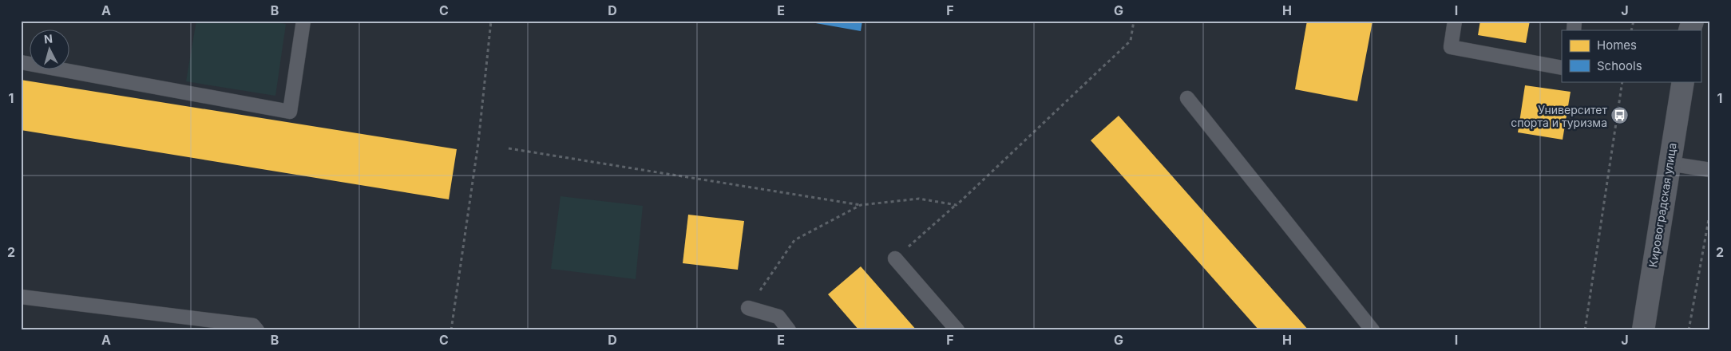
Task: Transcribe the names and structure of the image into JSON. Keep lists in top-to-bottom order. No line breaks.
{"streets":{"street":["Кировоградская улица"]},"places":{"bus stop":["Университет спорта и туризма"]},"legend":["Homes","Schools"],"north":"top","grid":{"columns":["A","B","C","D","E","F","G","H","I","J"],"rows":["1","2"]}}
